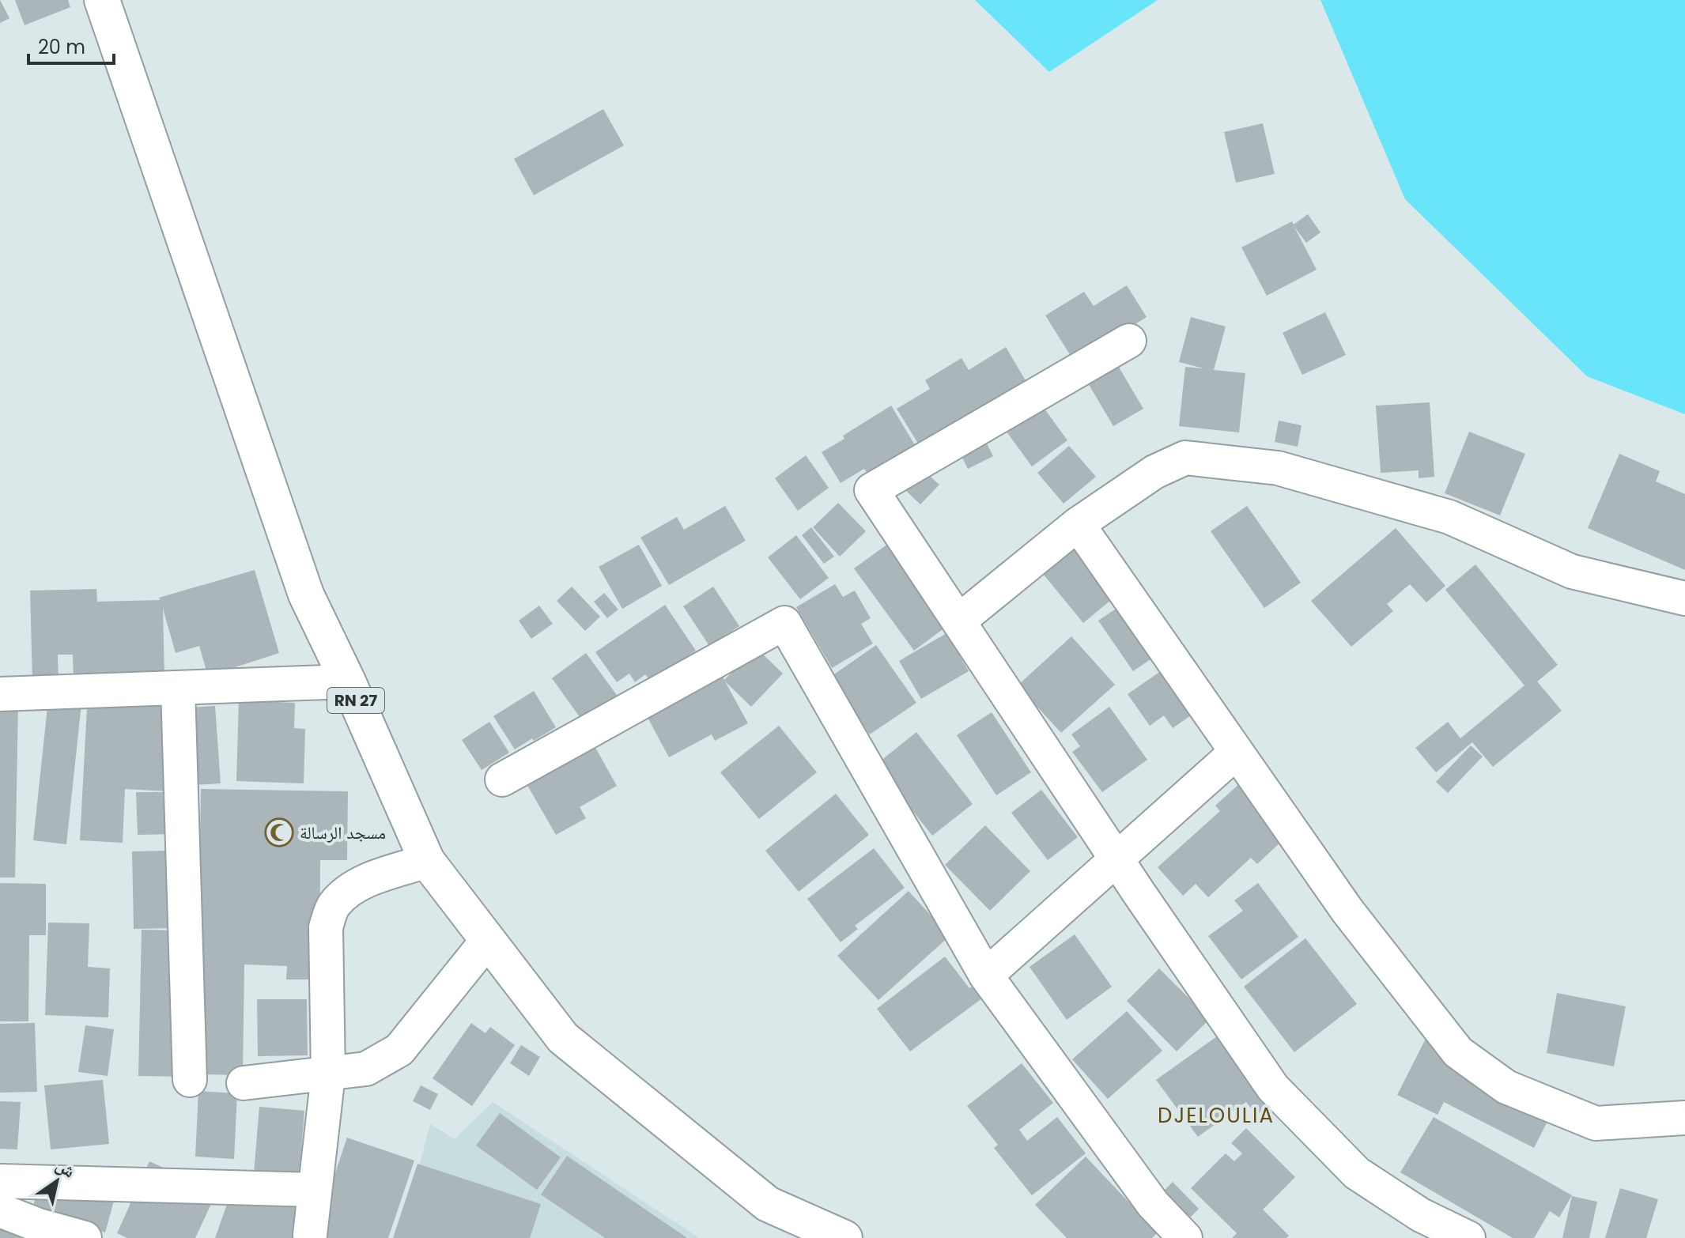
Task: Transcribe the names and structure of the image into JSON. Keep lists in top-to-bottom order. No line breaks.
{"streets":{"main road":["RN 27"]},"districts":["DJELOULIA"],"places":{"mosque":["مسجد الرسالة"]},"scale_bar":"20 m","north":"top right"}
